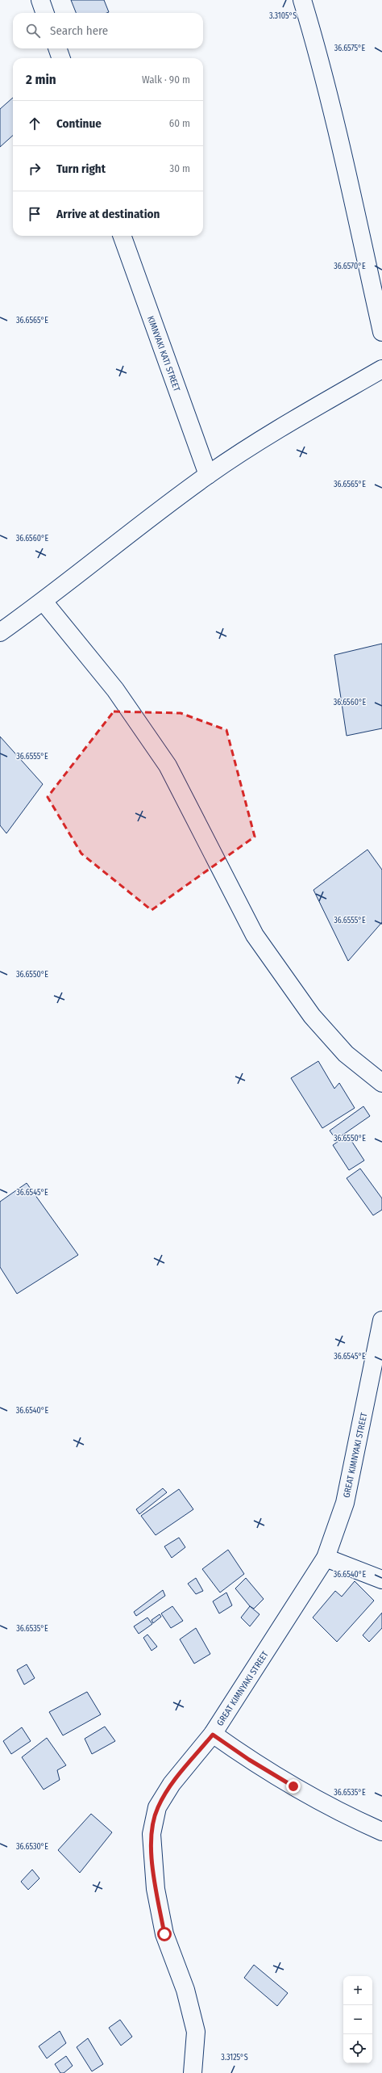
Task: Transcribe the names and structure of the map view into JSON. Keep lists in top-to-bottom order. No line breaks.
{"streets":{"street":["KIMNYAKI KATI STREET","GREAT KIMNYAKI STREET"]},"page":{"search":"Search here","heading":["2 min","Walk · 90 m"],"list":[["Continue","60 m"],["Turn right","30 m"],"Arrive at destination"],"map_buttons":["+","−"]},"coordinates":["3.3105°S","36.6575°E","36.6570°E","36.6565°E","36.6560°E","36.6555°E","36.6550°E","36.6545°E","36.6540°E","36.6535°E","36.6530°E","3.3125°S"]}
